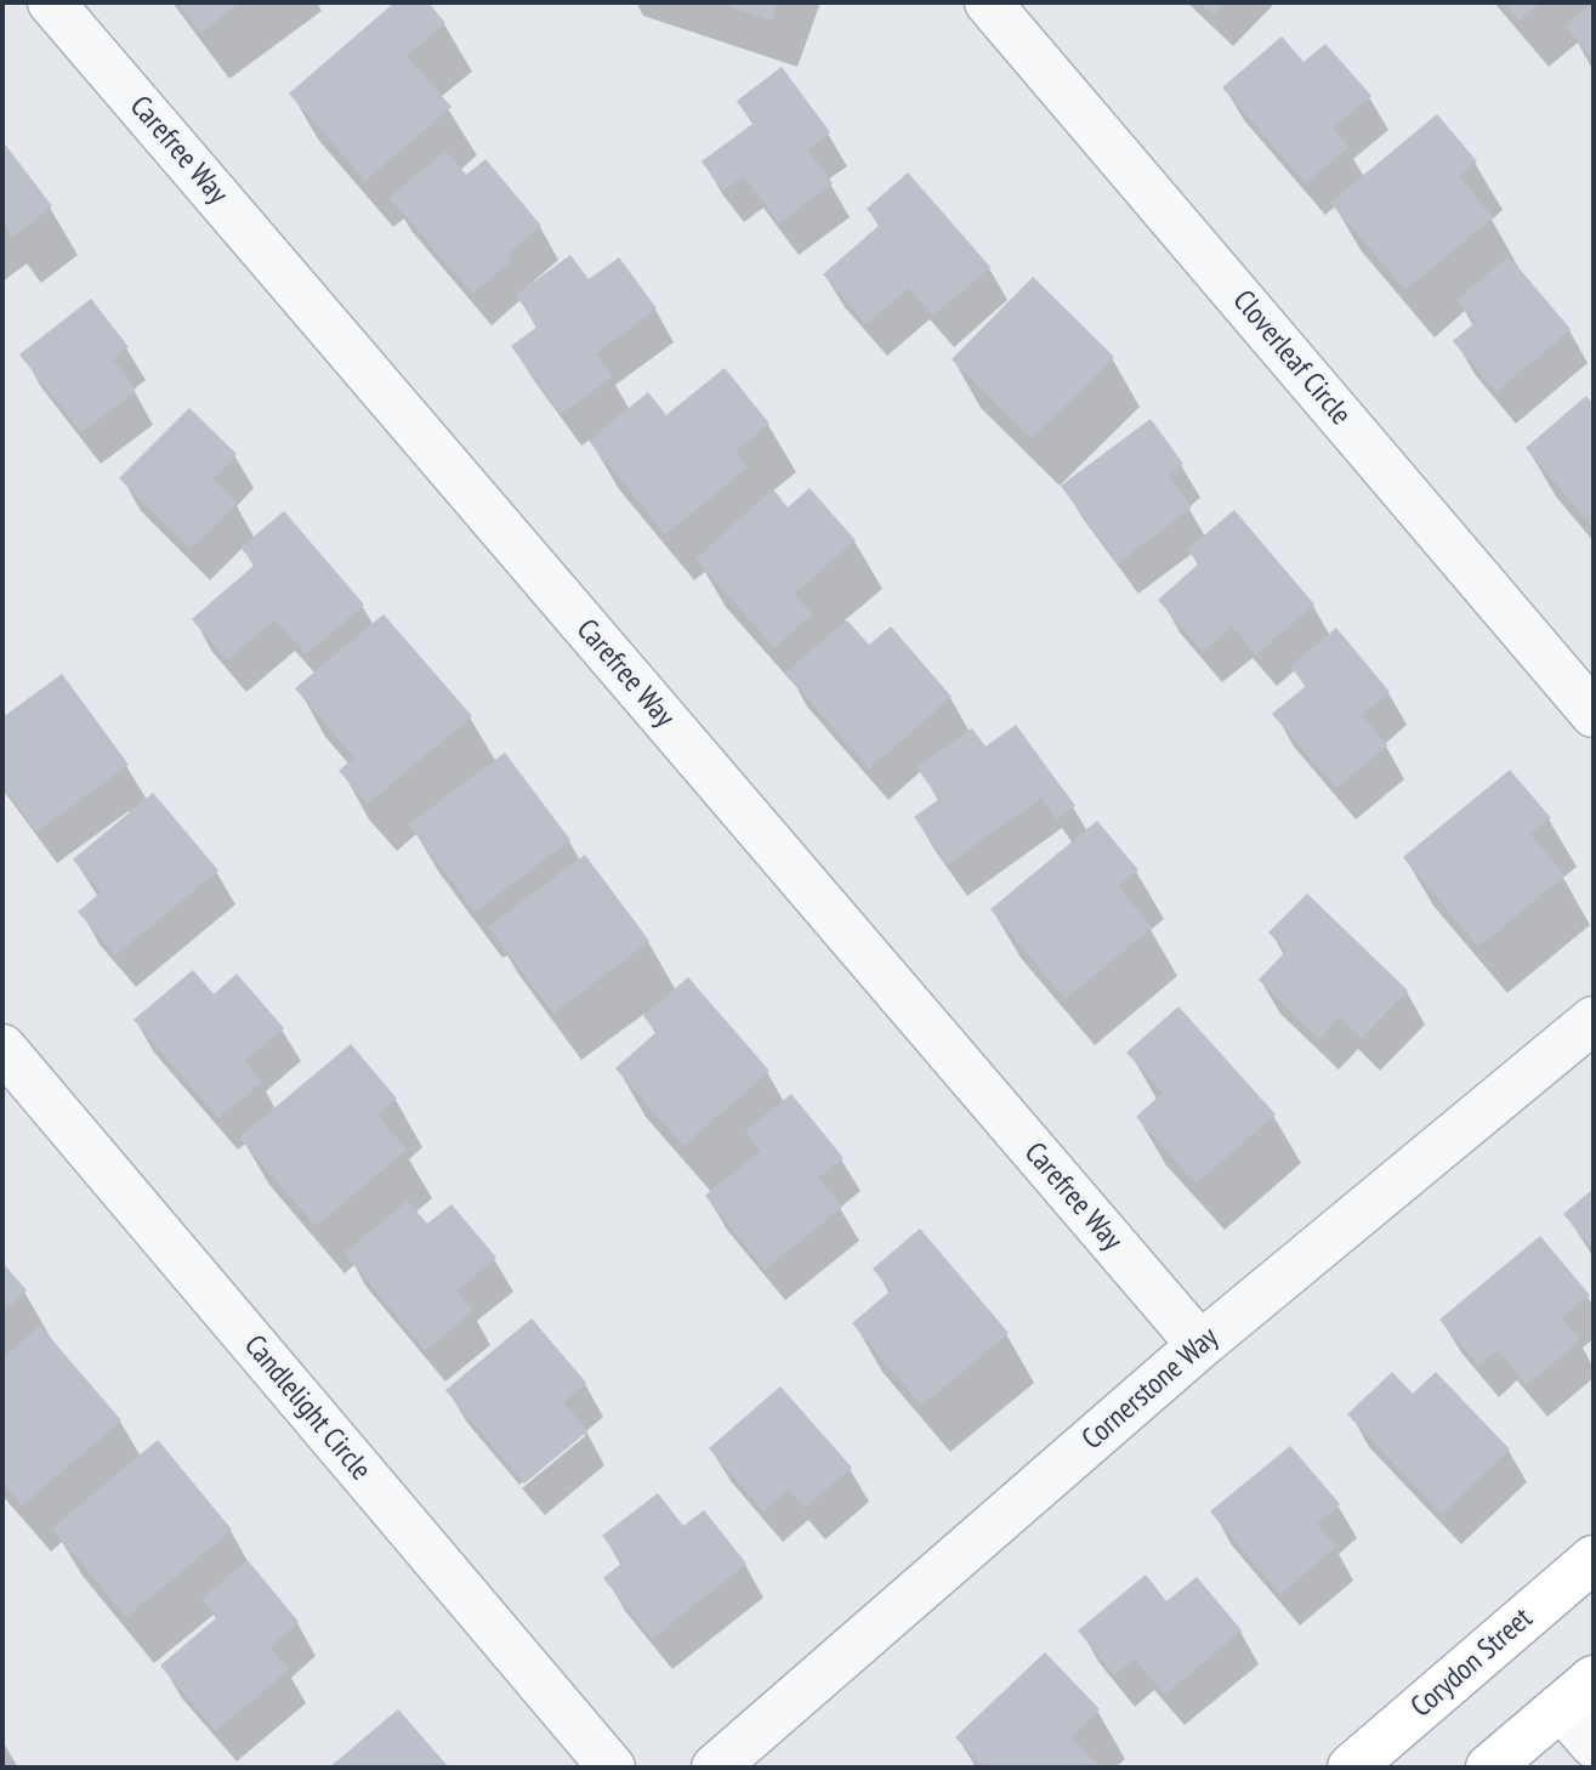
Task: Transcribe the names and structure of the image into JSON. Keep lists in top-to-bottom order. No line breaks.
{"streets":{"main road":["Corydon Street"],"street":["Carefree Way","Cloverleaf Circle","Cornerstone Way","Candlelight Circle"]},"crossings":[["Carefree Way","Cornerstone Way"]]}
